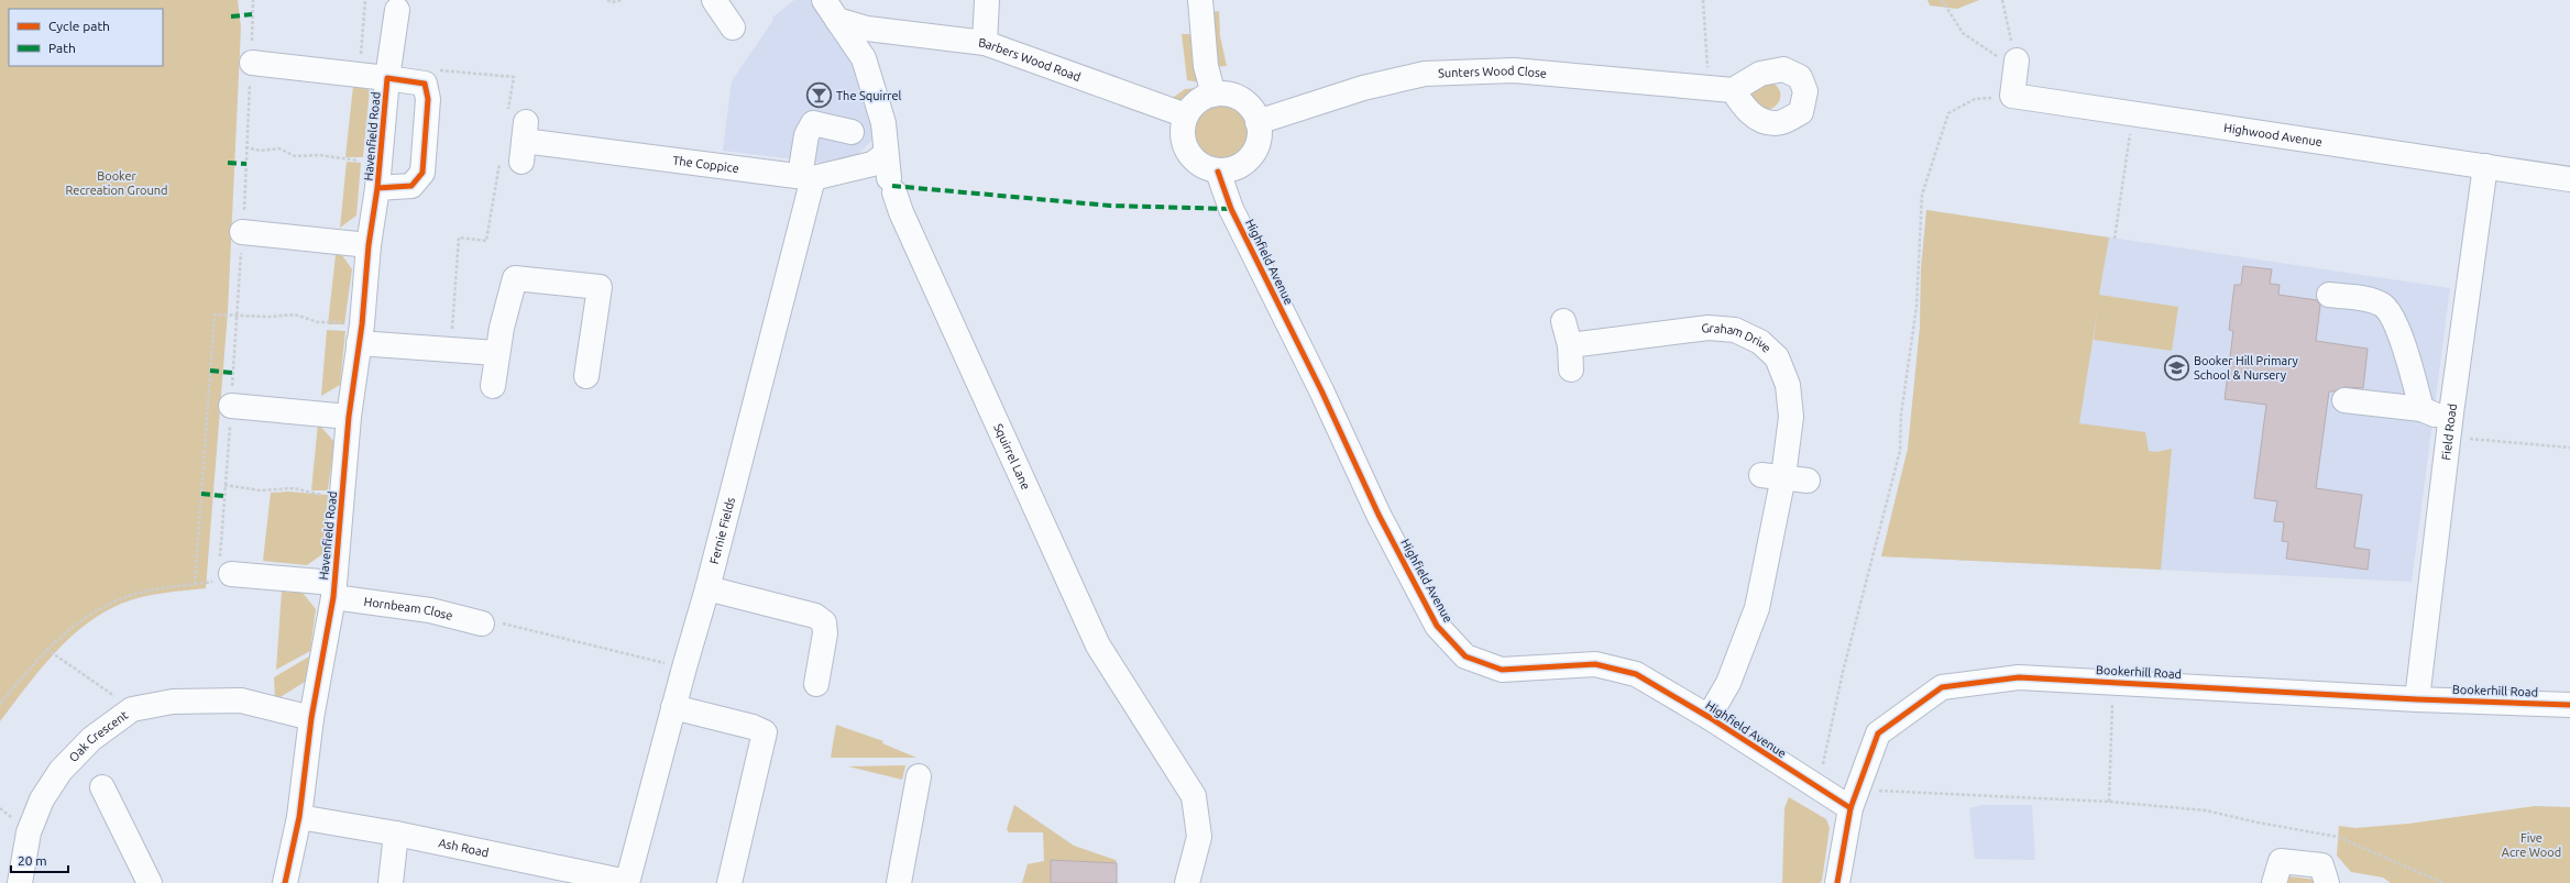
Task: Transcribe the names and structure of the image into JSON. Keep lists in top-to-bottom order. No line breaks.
{"streets":{"street":["Barbers Wood Road","Sunters Wood Close","Highwood Avenue","Havenfield Road","The Coppice","Highfield Avenue","Graham Drive","Field Road","Squirrel Lane","Fernie Fields","Hornbeam Close","Bookerhill Road","Oak Crescent","Ash Road"]},"crossings":[["Barbers Wood Road","Sunters Wood Close"],["Barbers Wood Road","Highfield Avenue"],["Barbers Wood Road","Squirrel Lane"],["Sunters Wood Close","Highfield Avenue"],["Highwood Avenue","Field Road"],["Havenfield Road","Hornbeam Close"],["Havenfield Road","Oak Crescent"],["Havenfield Road","Ash Road"],["The Coppice","Squirrel Lane"],["The Coppice","Fernie Fields"],["Highfield Avenue","Graham Drive"],["Highfield Avenue","Bookerhill Road"],["Field Road","Bookerhill Road"],["Fernie Fields","Ash Road"]],"parks":["Booker Recreation Ground","Five Acre Wood"],"places":{"bar":["The Squirrel"],"school or university":["Booker Hill Primary School & Nursery"]},"legend":["Cycle path","Path"],"scale_bar":"20 m"}
